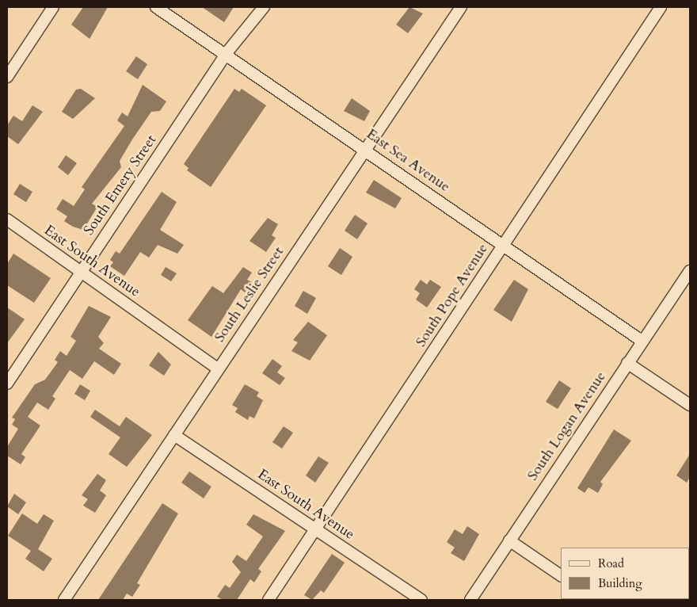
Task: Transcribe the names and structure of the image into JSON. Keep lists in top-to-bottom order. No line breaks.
{"streets":{"street":["East Sea Avenue","South Emery Street","East South Avenue","South Leslie Street","South Pope Avenue","South Logan Avenue"]},"crossings":[["East Sea Avenue","South Emery Street"],["East Sea Avenue","South Leslie Street"],["East Sea Avenue","South Pope Avenue"],["East Sea Avenue","South Logan Avenue"],["South Emery Street","East South Avenue"],["East South Avenue","South Leslie Street"],["East South Avenue","South Pope Avenue"]],"legend":["Road","Building"]}
